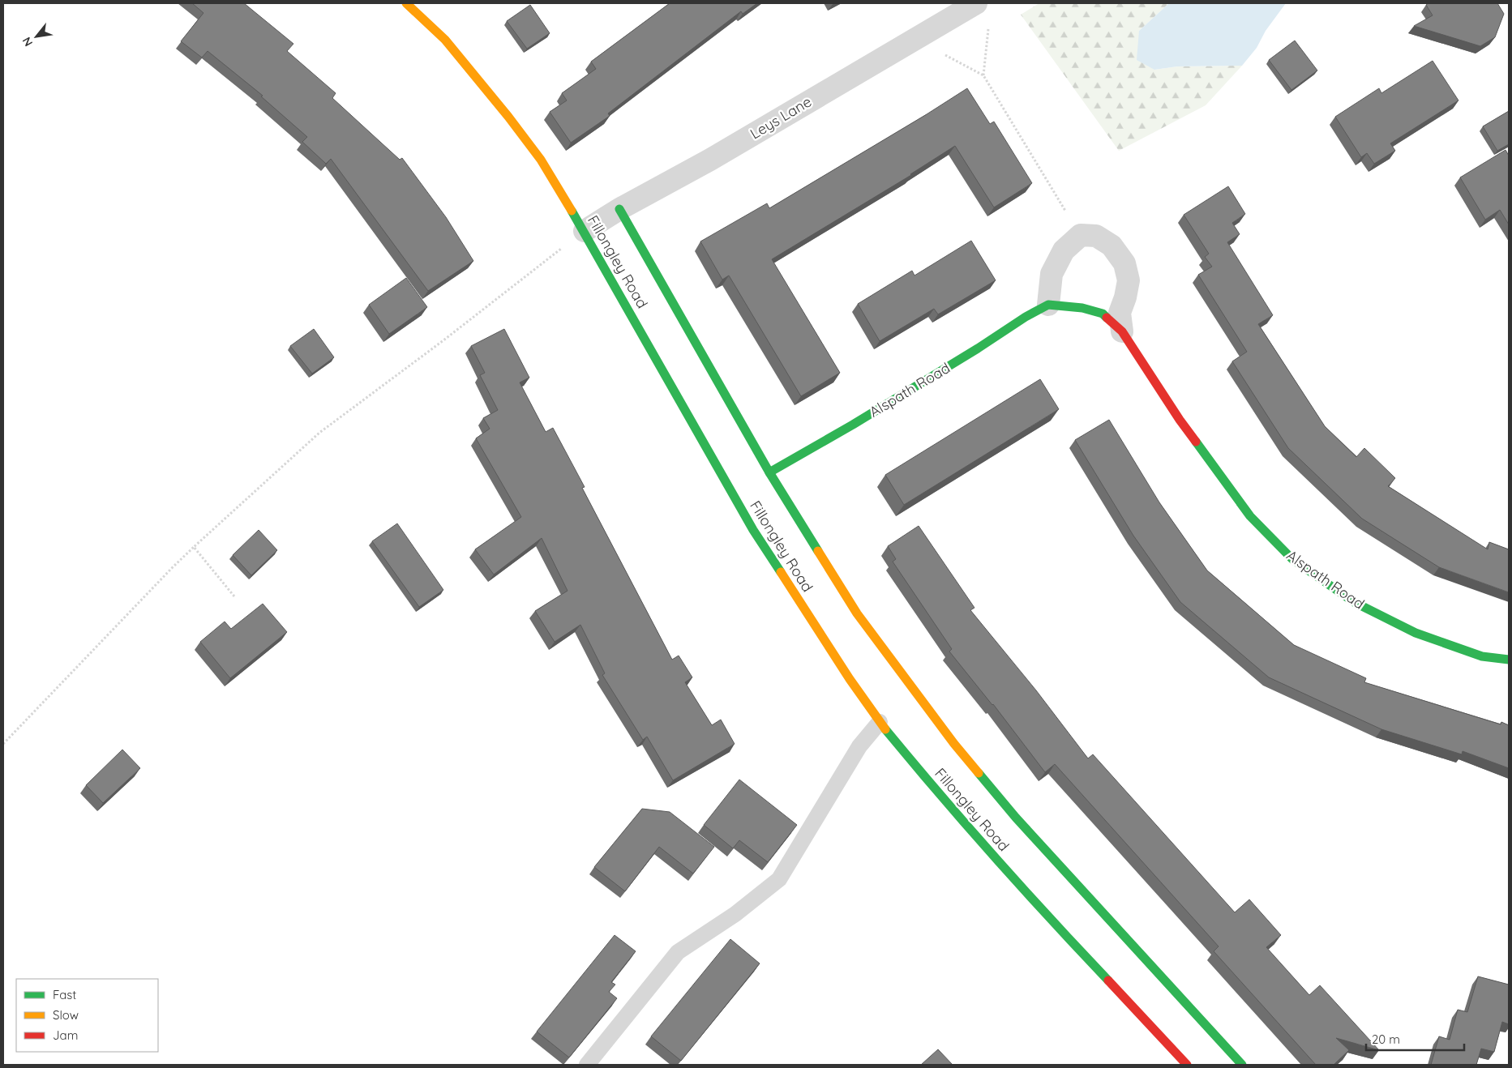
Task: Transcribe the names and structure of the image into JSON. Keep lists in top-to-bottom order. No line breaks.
{"streets":{"street":["Leys Lane","Fillongley Road","Alspath Road"]},"crossings":[["Leys Lane","Fillongley Road"],["Fillongley Road","Alspath Road"]],"legend":["Fast","Slow","Jam"],"scale_bar":"20 m","north":"bottom left"}
